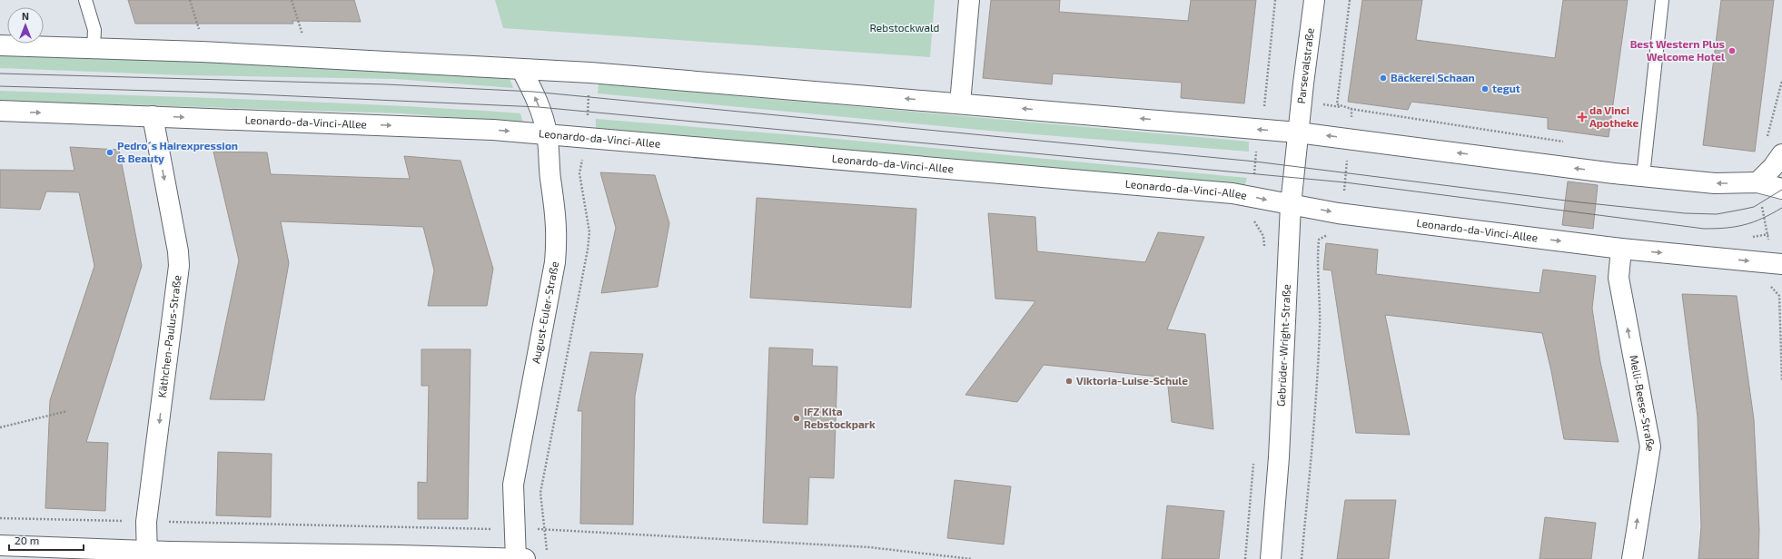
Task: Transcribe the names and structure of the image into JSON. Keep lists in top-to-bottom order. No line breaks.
{"streets":{"street":["Parsevalstraße","Leonardo-da-Vinci-Allee","August-Euler-Straße","Käthchen-Paulus-Straße","Gebrüder-Wright-Straße","Melli-Beese-Straße"]},"crossings":[["Parsevalstraße","Gebrüder-Wright-Straße"],["Leonardo-da-Vinci-Allee","August-Euler-Straße"],["Leonardo-da-Vinci-Allee","Käthchen-Paulus-Straße"],["Leonardo-da-Vinci-Allee","Gebrüder-Wright-Straße"],["Leonardo-da-Vinci-Allee","Melli-Beese-Straße"]],"one_way":["Käthchen-Paulus-Straße","Melli-Beese-Straße"],"parks":["Rebstockwald"],"places":{"other":["Best Western Plus Welcome Hotel","Bäckerei Schaan","tegut","Pedro´s Hairexpression & Beauty","Viktoria-Luise-Schule","IFZ Kita Rebstockpark"],"health":["da Vinci Apotheke"]},"scale_bar":"20 m","north":"top"}
